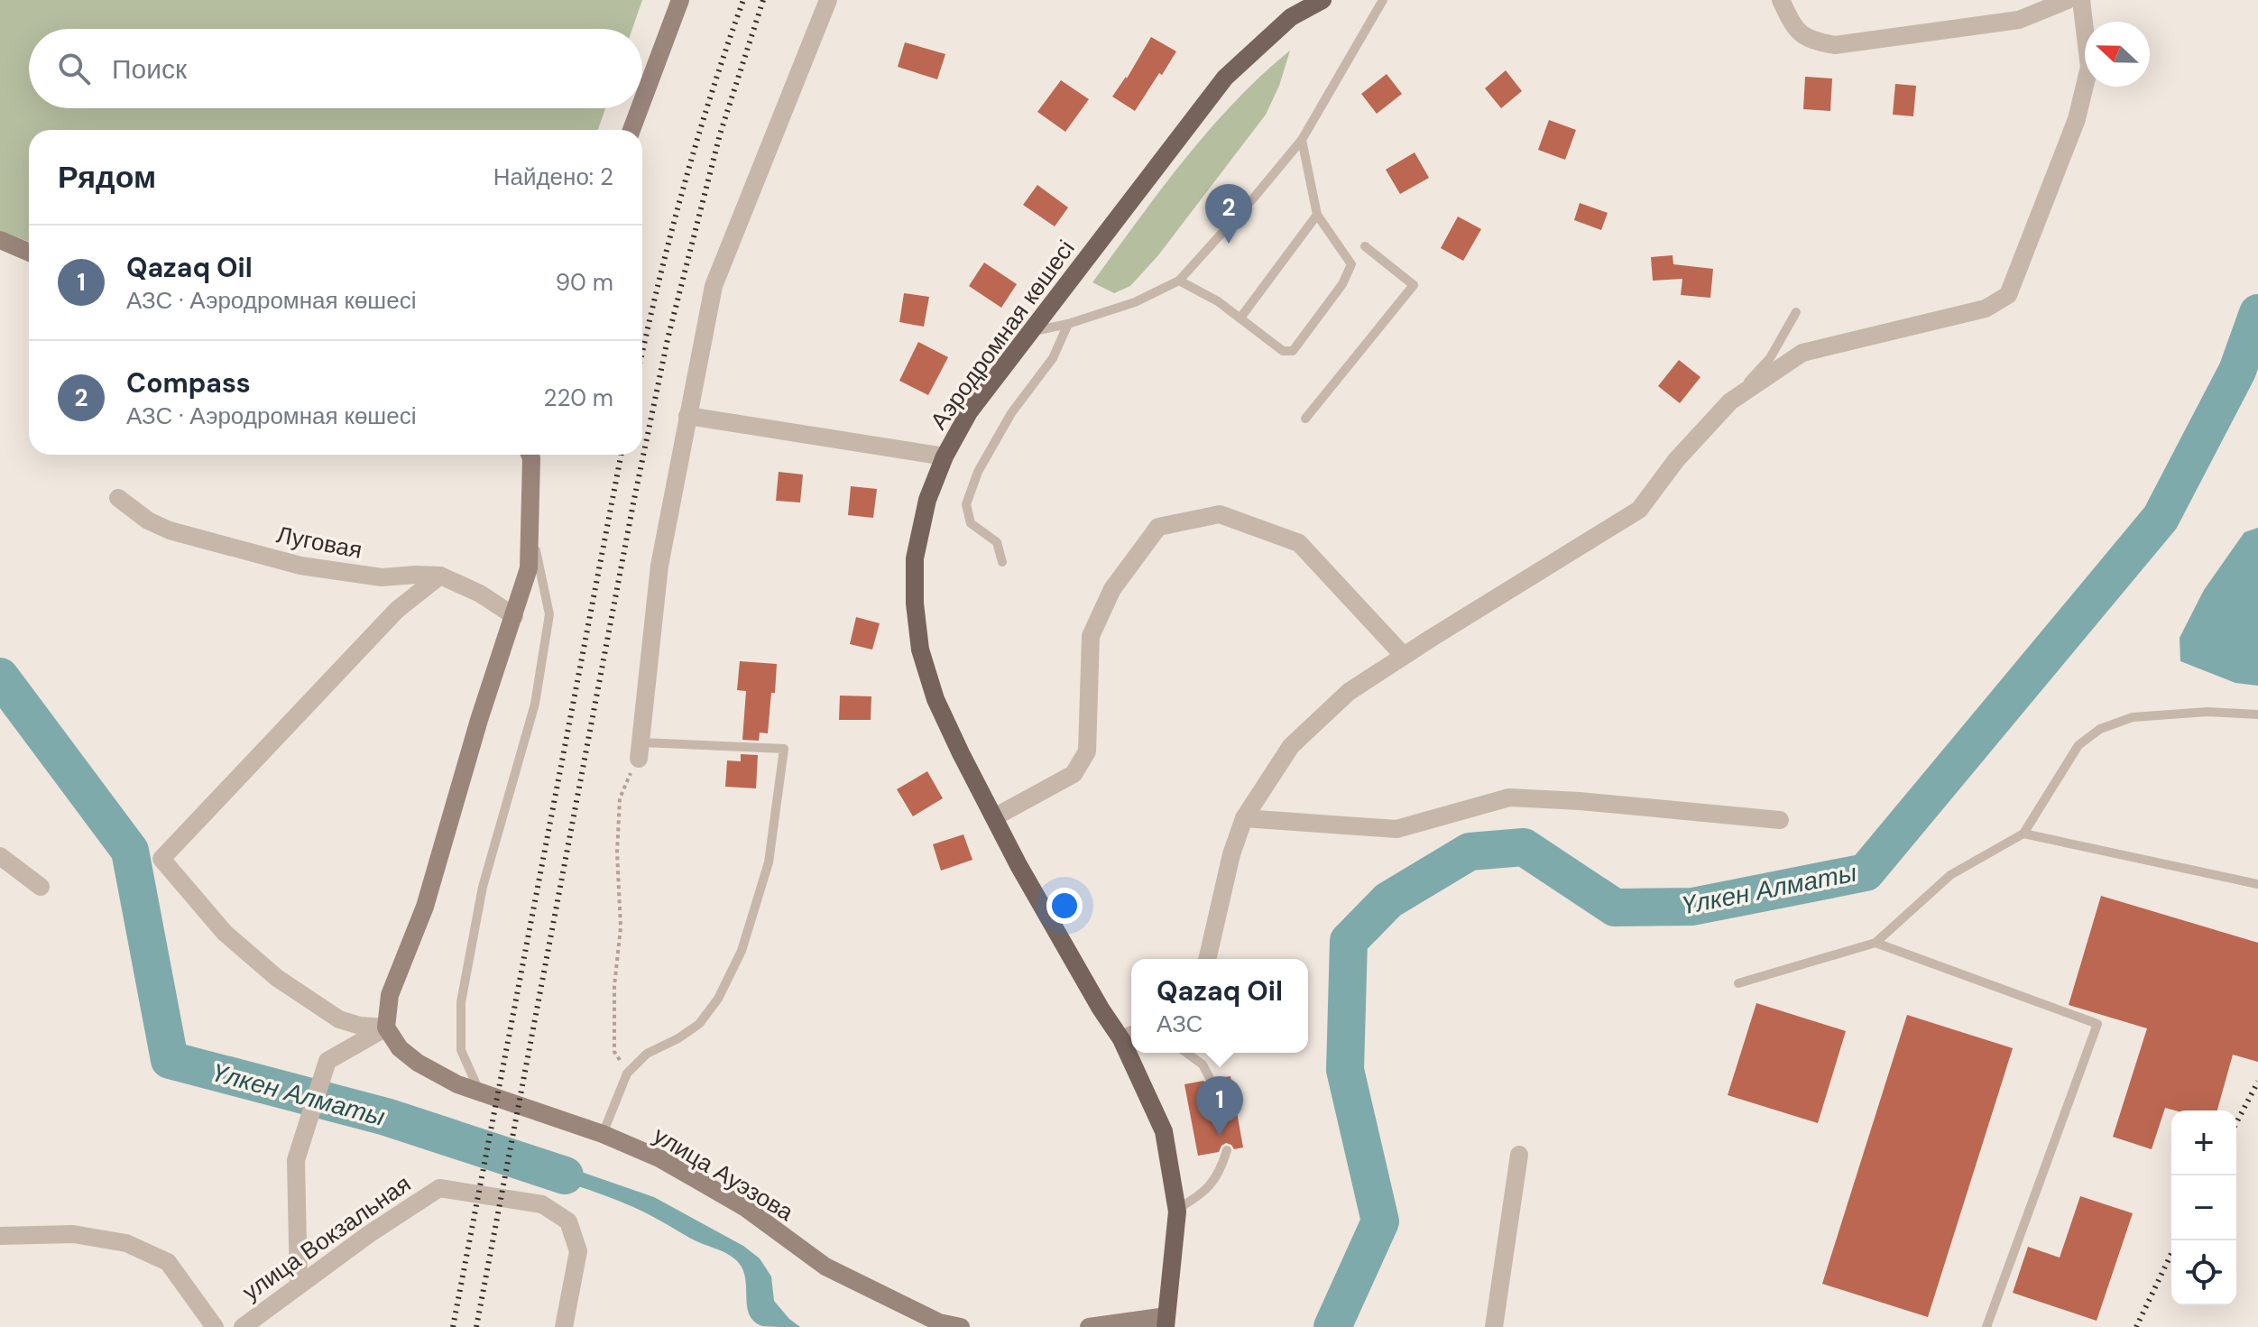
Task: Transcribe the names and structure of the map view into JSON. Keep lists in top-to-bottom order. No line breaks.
{"streets":{"main road":["Аэродромная көшесі","улица Ауэзова"],"street":["Луговая","улица Вокзальная"]},"water":["Үлкен Алматы"],"north":"left","page":{"search":"Поиск","heading":["Рядом","Найдено: 2"],"pins":["2","1"],"list":[{"mark":"1","name":"Qazaq Oil","note":"АЗС · Аэродромная көшесі","value":"90 m"},{"mark":"2","name":"Compass","note":"АЗС · Аэродромная көшесі","value":"220 m"}],"popup":["Qazaq Oil","АЗС"],"map_buttons":["+","−"]}}
